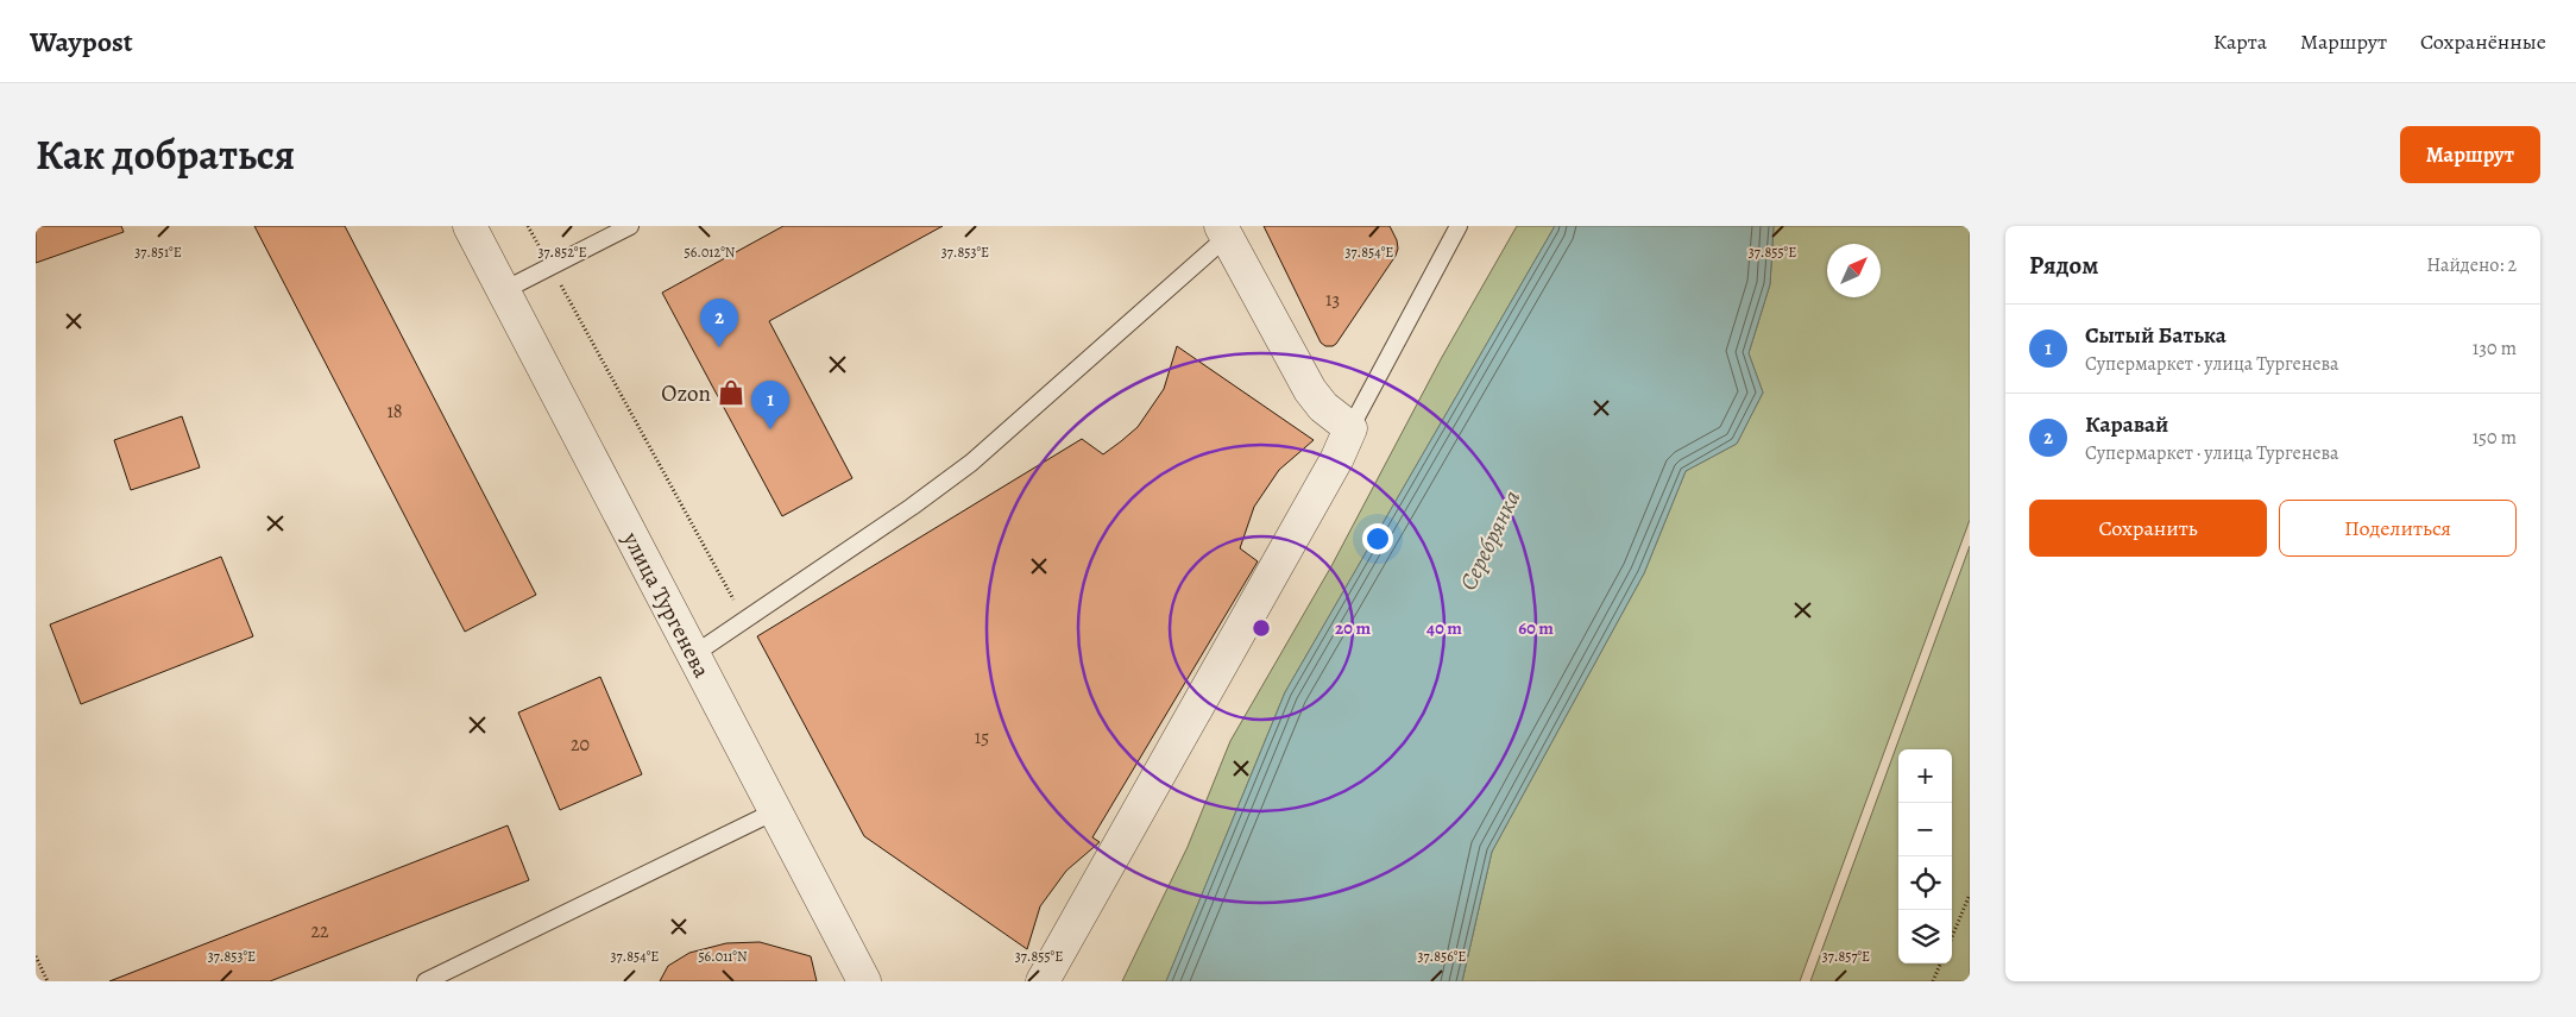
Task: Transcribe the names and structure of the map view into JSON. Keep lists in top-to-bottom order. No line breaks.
{"streets":{"street":["улица Тургенева"]},"water":["Серебрянка"],"places":{"shop":["Ozon"]},"house_numbers":["13","18","15","20","22"],"north":"top right","page":{"header":"Waypost","nav":["Карта","Маршрут","Сохранённые"],"title":"Как добраться","buttons":["Маршрут",["Сохранить","Поделиться"]],"heading":["Рядом","Найдено: 2"],"pins":["2","1"],"list":[{"mark":"1","name":"Сытый Батька","note":"Супермаркет · улица Тургенева","value":"130 m"},{"mark":"2","name":"Каравай","note":"Супермаркет · улица Тургенева","value":"150 m"}],"map_buttons":["+","−"]},"coordinates":["37.851°E","37.852°E","56.012°N","37.853°E","37.854°E","37.855°E","56.011°N","37.856°E","37.857°E"],"rings":["20 m","40 m","60 m"]}
